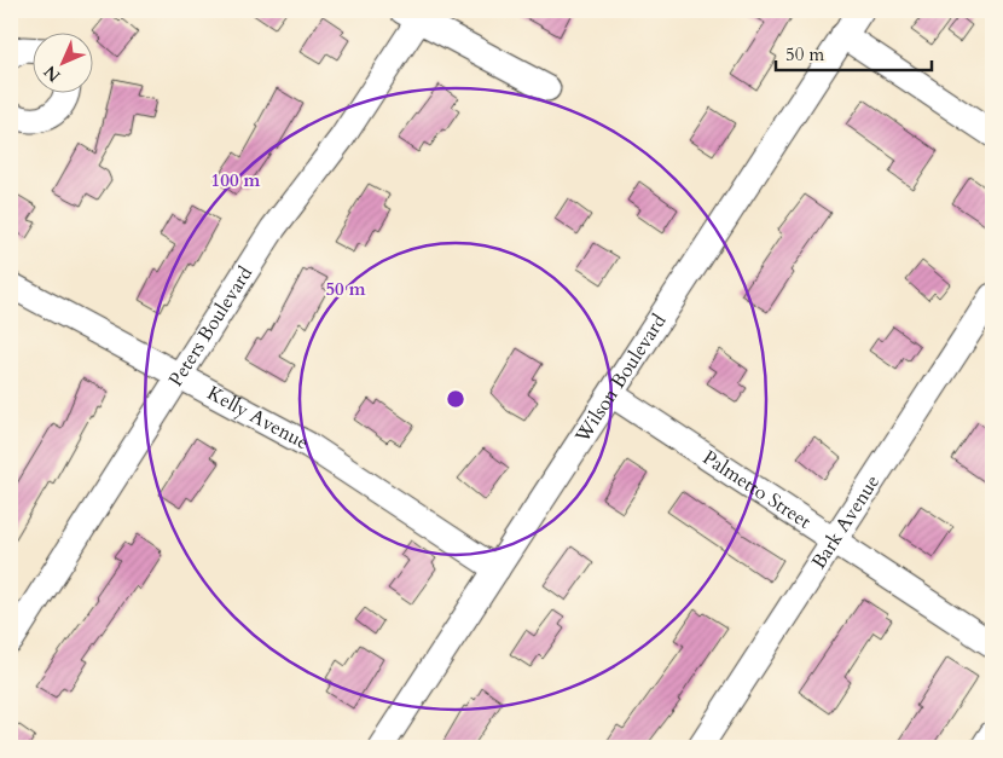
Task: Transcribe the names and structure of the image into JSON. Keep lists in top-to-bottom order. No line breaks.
{"streets":{"street":["Peters Boulevard","Wilson Boulevard","Kelly Avenue","Palmetto Street","Bark Avenue"]},"crossings":[["Peters Boulevard","Kelly Avenue"],["Wilson Boulevard","Kelly Avenue"],["Wilson Boulevard","Palmetto Street"],["Palmetto Street","Bark Avenue"]],"scale_bar":"50 m","north":"bottom left","rings":["100 m","50 m"]}
